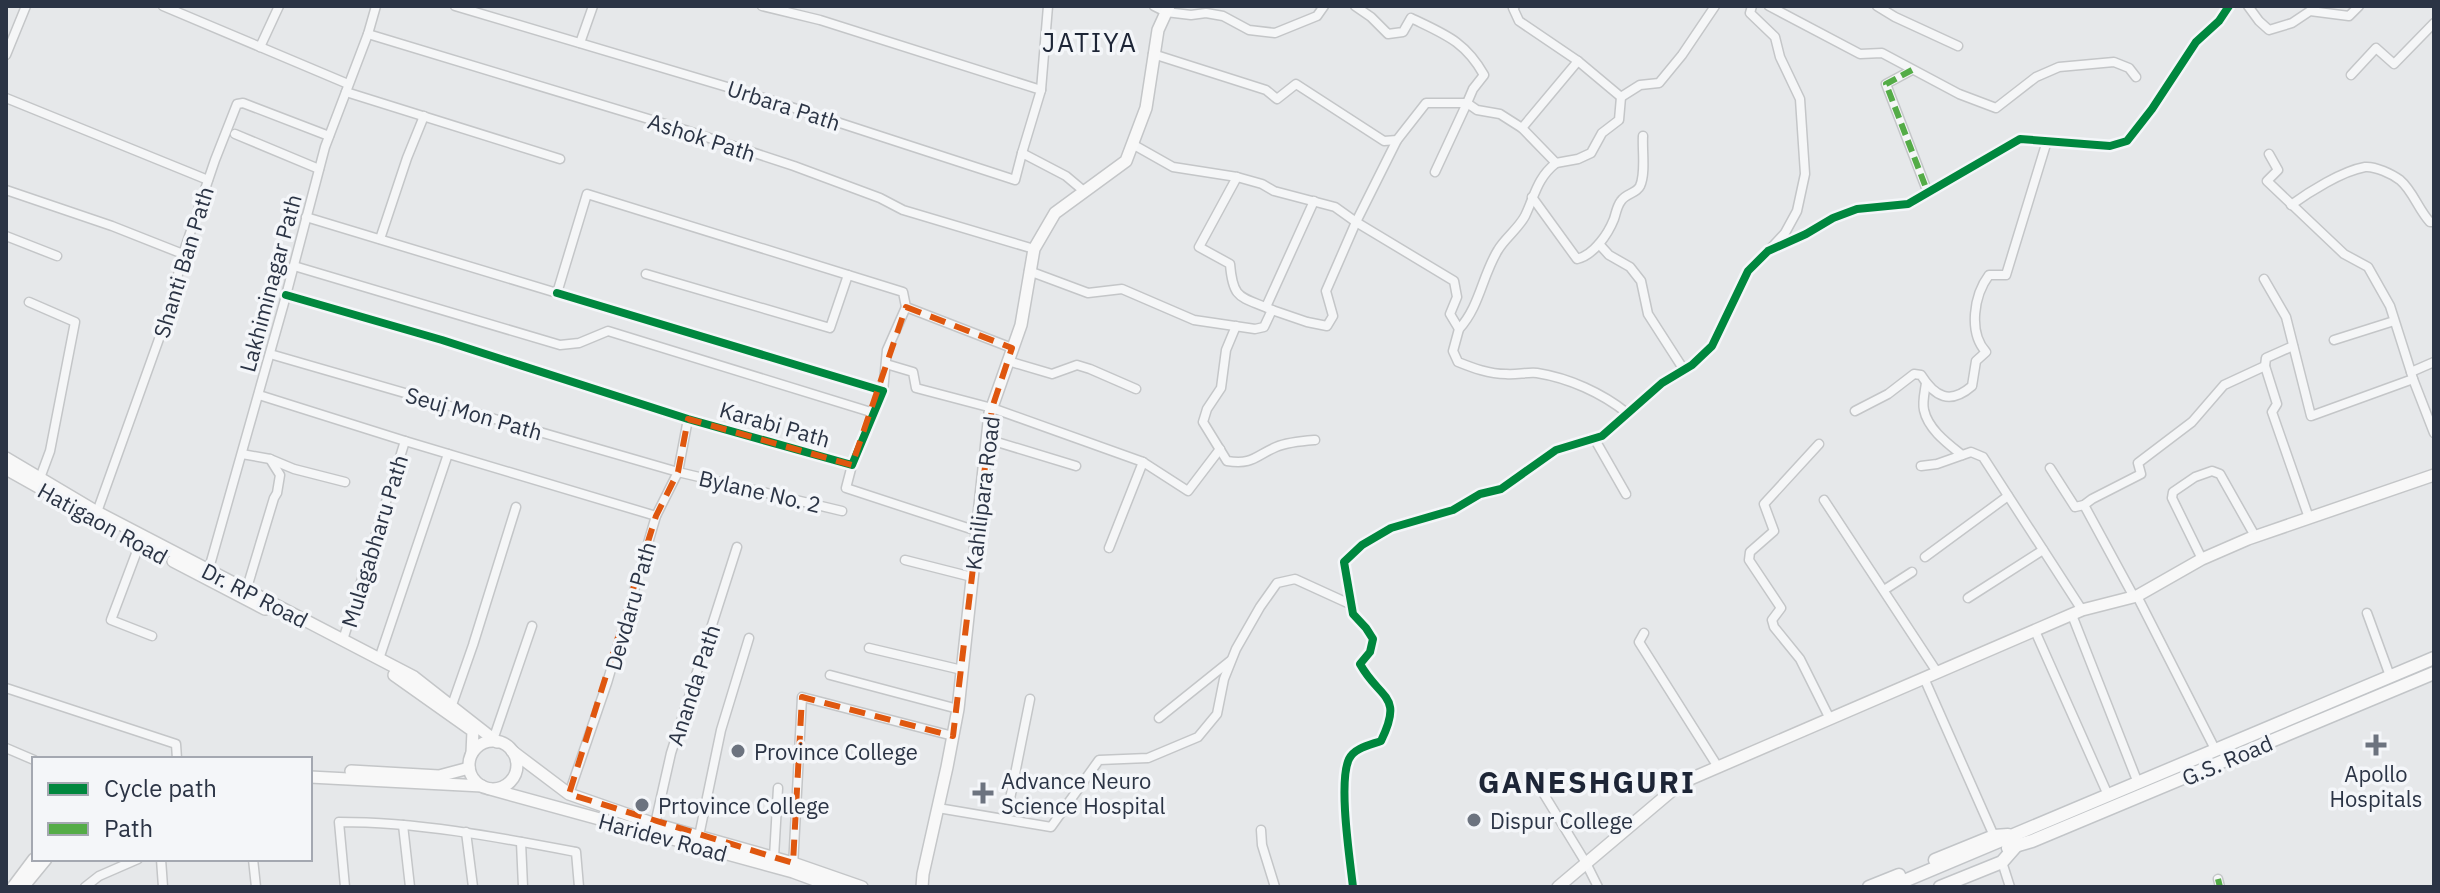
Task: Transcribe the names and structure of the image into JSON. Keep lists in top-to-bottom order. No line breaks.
{"streets":{"main road":["Kahilipara Road","Hatigaon Road","Dr. RP Road","G.S. Road","Haridev Road"],"street":["Urbara Path","Ashok Path","Shanti Ban Path","Lakhiminagar Path","Seuj Mon Path","Karabi Path","Bylane No. 2","Mulagabharu Path","Devdaru Path","Ananda Path"]},"crossings":[["Ashok Path","Lakhiminagar Path"],["Ashok Path","Kahilipara Road"],["Shanti Ban Path","Lakhiminagar Path"],["Shanti Ban Path","Dr. RP Road"],["Lakhiminagar Path","Seuj Mon Path"],["Lakhiminagar Path","Karabi Path"],["Lakhiminagar Path","Hatigaon Road"],["Lakhiminagar Path","Dr. RP Road"],["Seuj Mon Path","Bylane No. 2"],["Seuj Mon Path","Devdaru Path"],["Karabi Path","Devdaru Path"],["Bylane No. 2","Devdaru Path"],["Hatigaon Road","Dr. RP Road"],["Hatigaon Road","Haridev Road"],["Mulagabharu Path","Dr. RP Road"],["Dr. RP Road","Haridev Road"],["Devdaru Path","Haridev Road"],["Ananda Path","Haridev Road"]],"districts":["JATIYA","GANESHGURI"],"places":{"health":["Apollo Hospitals","Advance Neuro Science Hospital"],"other":["Province College","Prtovince College","Dispur College"]},"legend":["Cycle path","Path"]}
